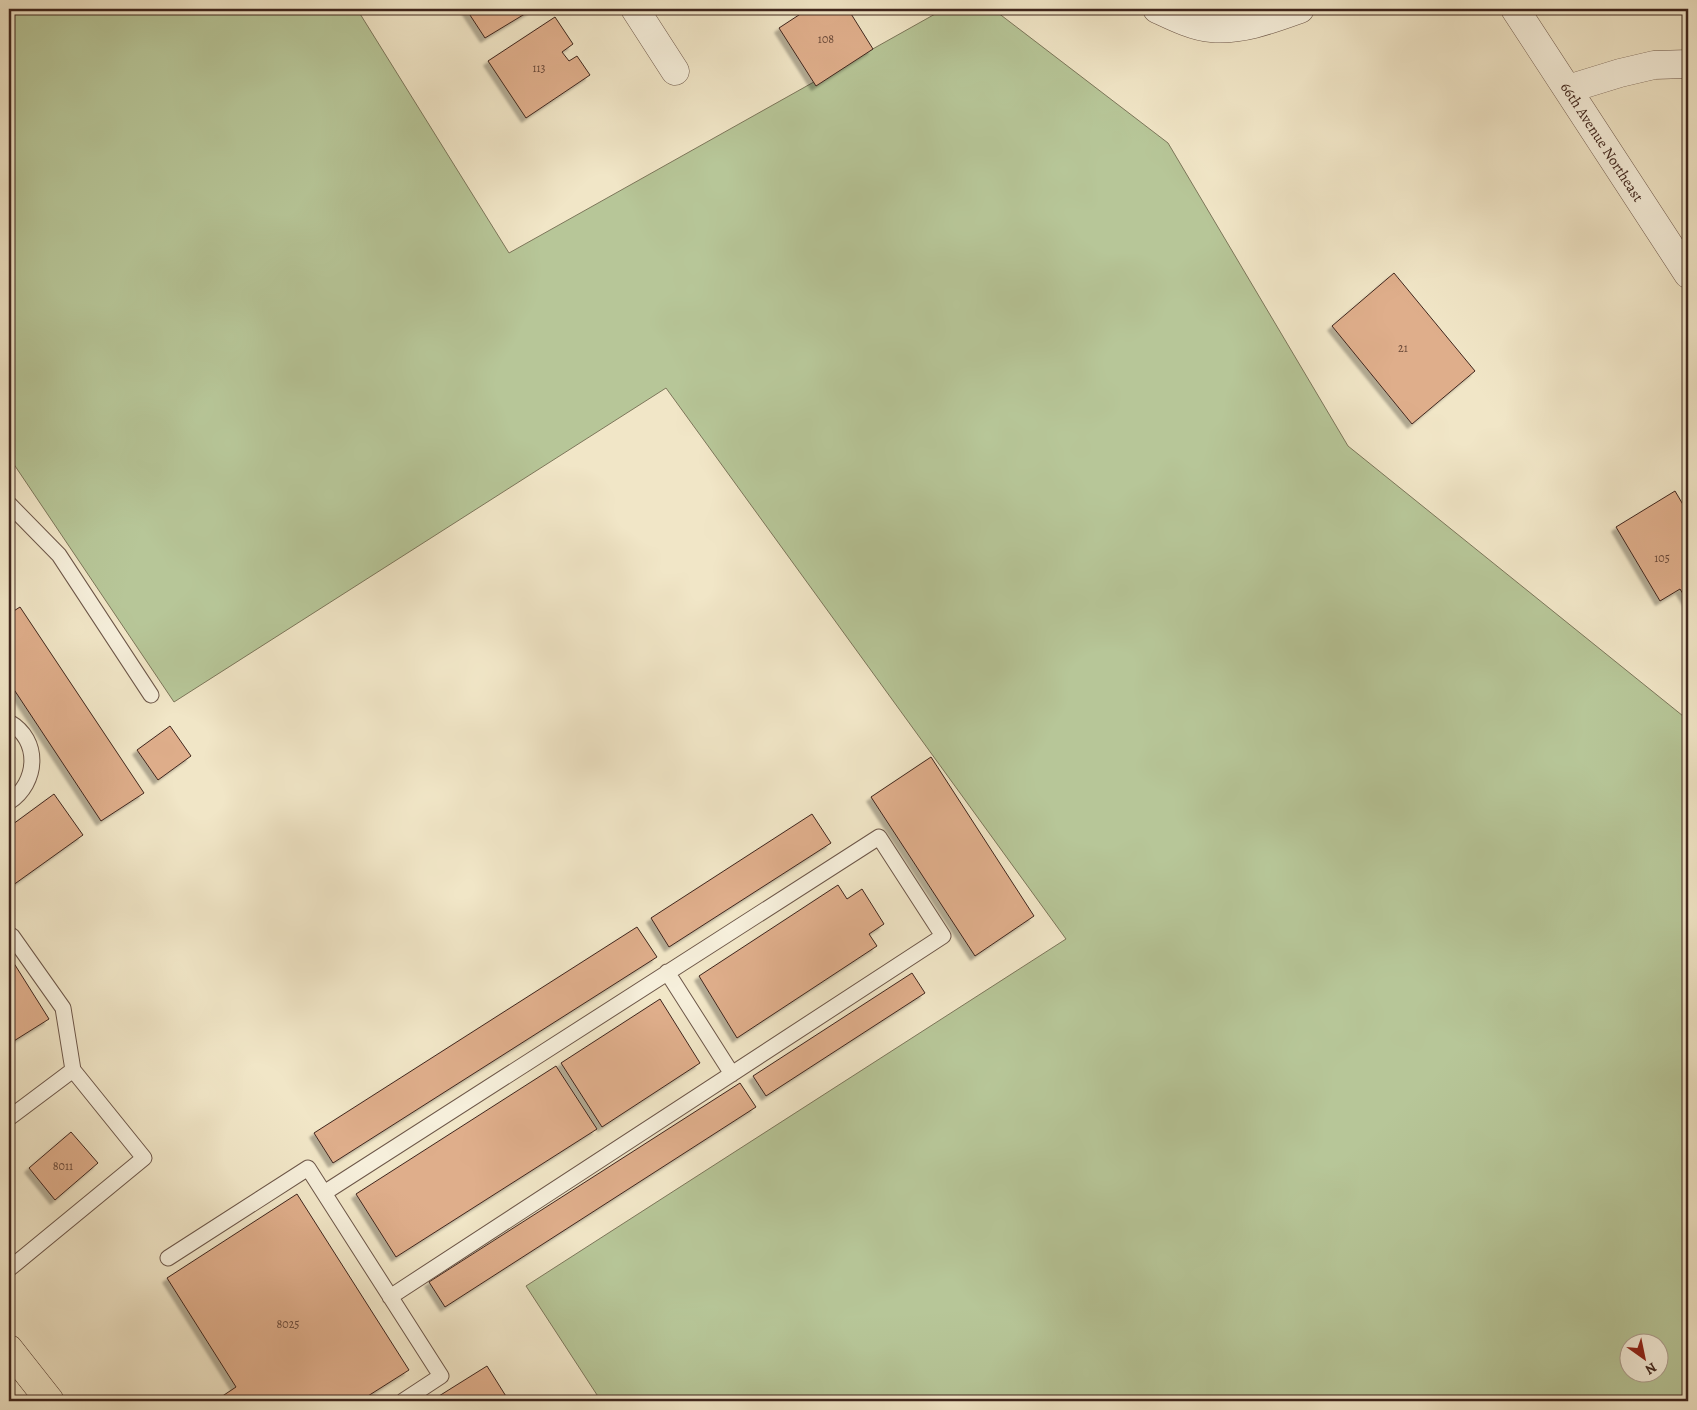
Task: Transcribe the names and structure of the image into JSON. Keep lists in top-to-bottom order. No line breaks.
{"streets":{"street":["66th Avenue Northeast"]},"house_numbers":["108","113","21","105","8011","8025"],"north":"bottom right"}
